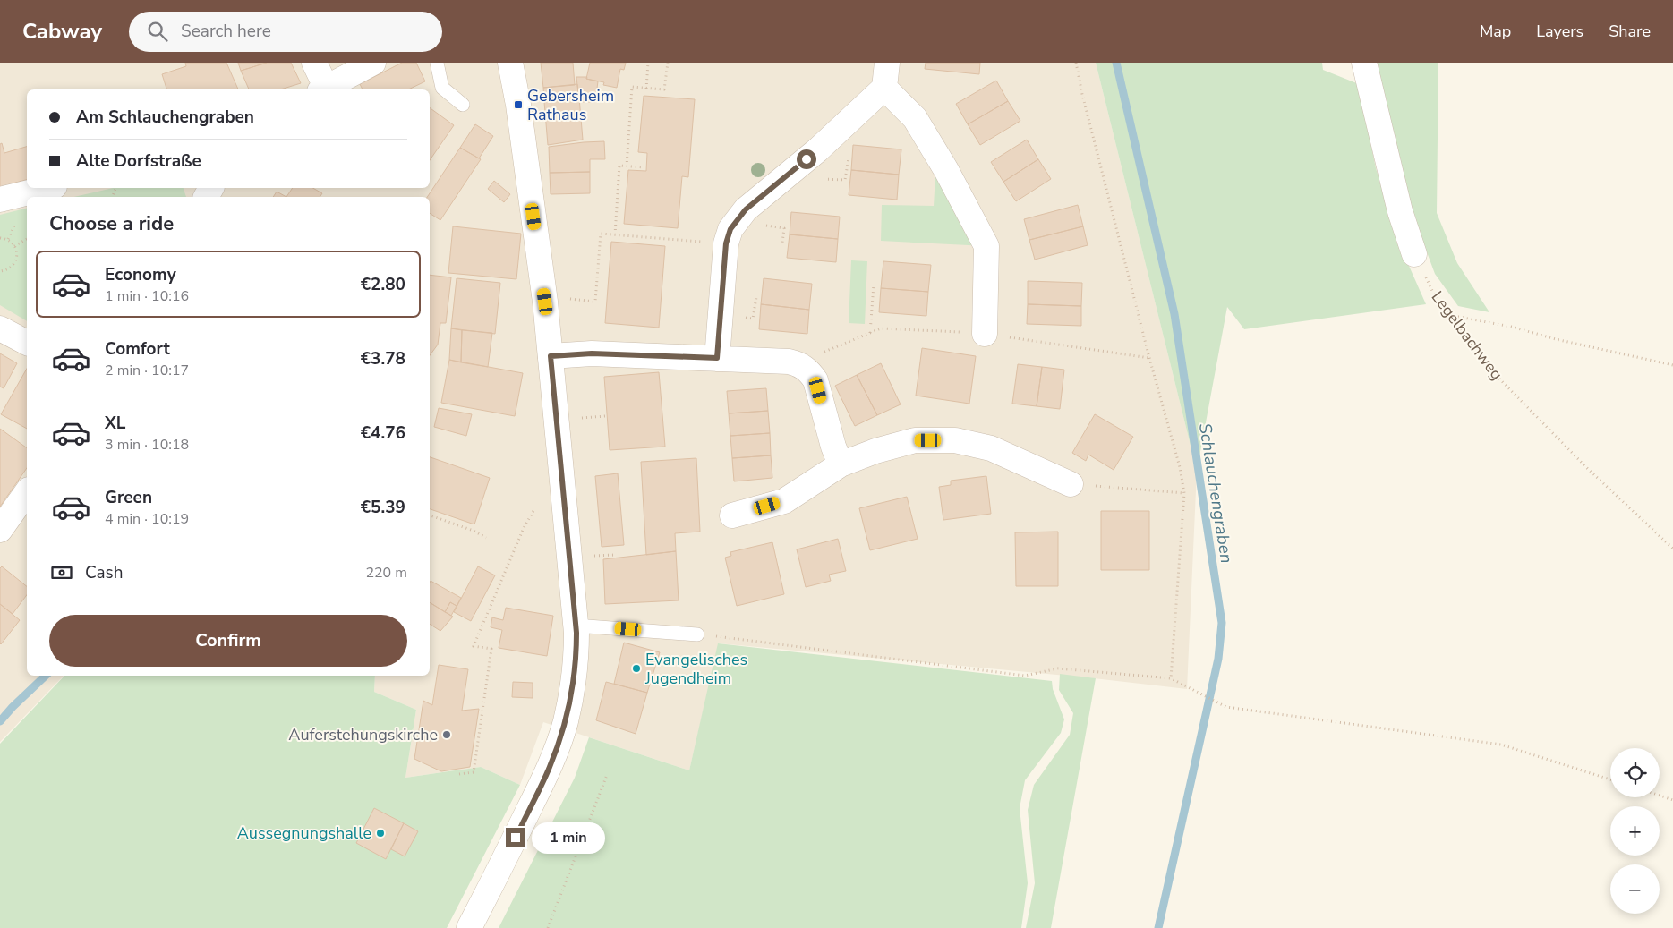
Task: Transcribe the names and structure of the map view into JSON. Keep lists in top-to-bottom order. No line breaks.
{"streets":{"path":["Legelbachweg"]},"water":["Schlauchengraben"],"places":{"transit":["Gebersheim Rathaus"],"other":["Evangelisches Jugendheim","Auferstehungskirche","Aussegnungshalle"]},"page":{"header":"Cabway","search":"Search here","nav":["Map","Layers","Share"],"banner":["Am Schlauchengraben","Alte Dorfstraße"],"heading":"Choose a ride","list":[{"name":"Economy","note":"1 min · 10:16","value":"€2.80"},{"name":"Comfort","note":"2 min · 10:17","value":"€3.78"},{"name":"XL","note":"3 min · 10:18","value":"€4.76"},{"name":"Green","note":"4 min · 10:19","value":"€5.39"}],"pay":["Cash","220 m"],"buttons":"Confirm","map_buttons":["+","−"],"bubble":"1 min"}}
